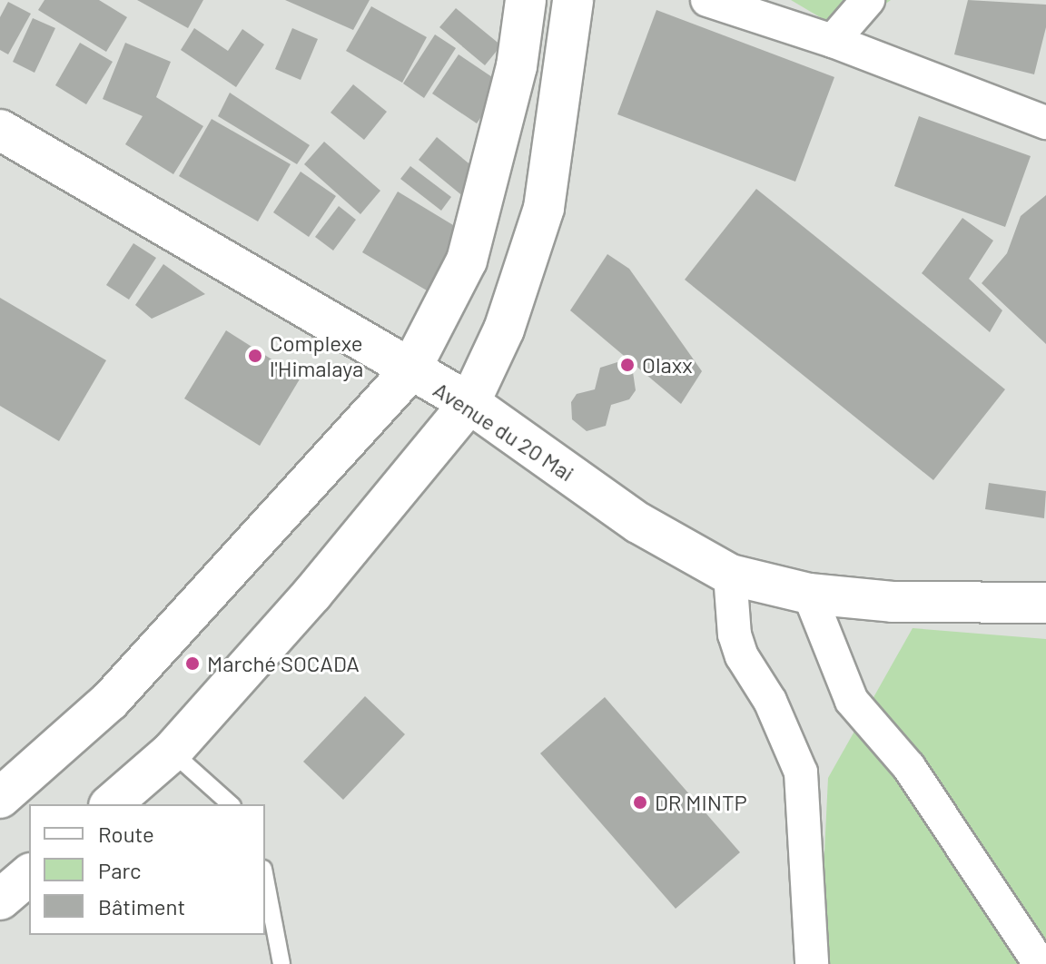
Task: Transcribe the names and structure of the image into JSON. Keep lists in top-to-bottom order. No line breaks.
{"streets":{"main road":["Avenue du 20 Mai"]},"places":["Complexe l'Himalaya","Olaxx","Marché SOCADA","DR MINTP"],"legend":["Route","Parc","Bâtiment"]}
